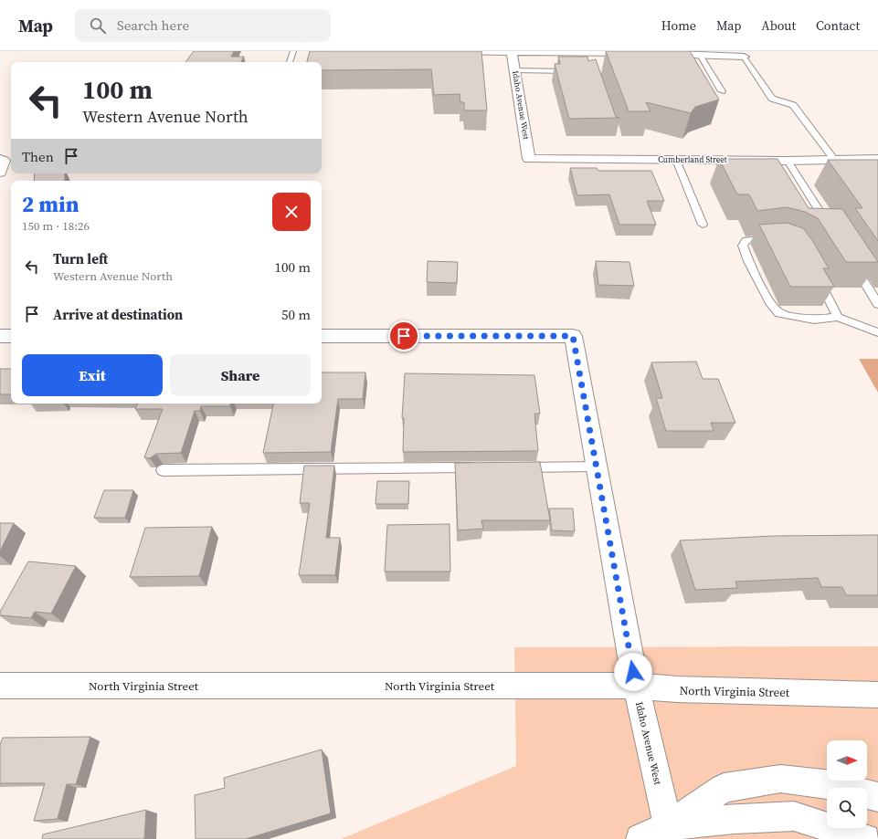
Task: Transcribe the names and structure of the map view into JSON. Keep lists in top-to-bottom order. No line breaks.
{"streets":{"street":["Idaho Avenue West","Cumberland Street","North Virginia Street"]},"crossings":[["Idaho Avenue West","Cumberland Street"],["Idaho Avenue West","North Virginia Street"]],"north":"right","page":{"header":"Map","search":"Search here","nav":["Home","Map","About","Contact"],"turn":["100 m","Western Avenue North"],"then":"Then","heading":["2 min","150 m · 18:26"],"list":[{"name":"Turn left","note":"Western Avenue North","value":"100 m"},{"name":"Arrive at destination","value":"50 m"}],"buttons":["Exit","Share"]}}
